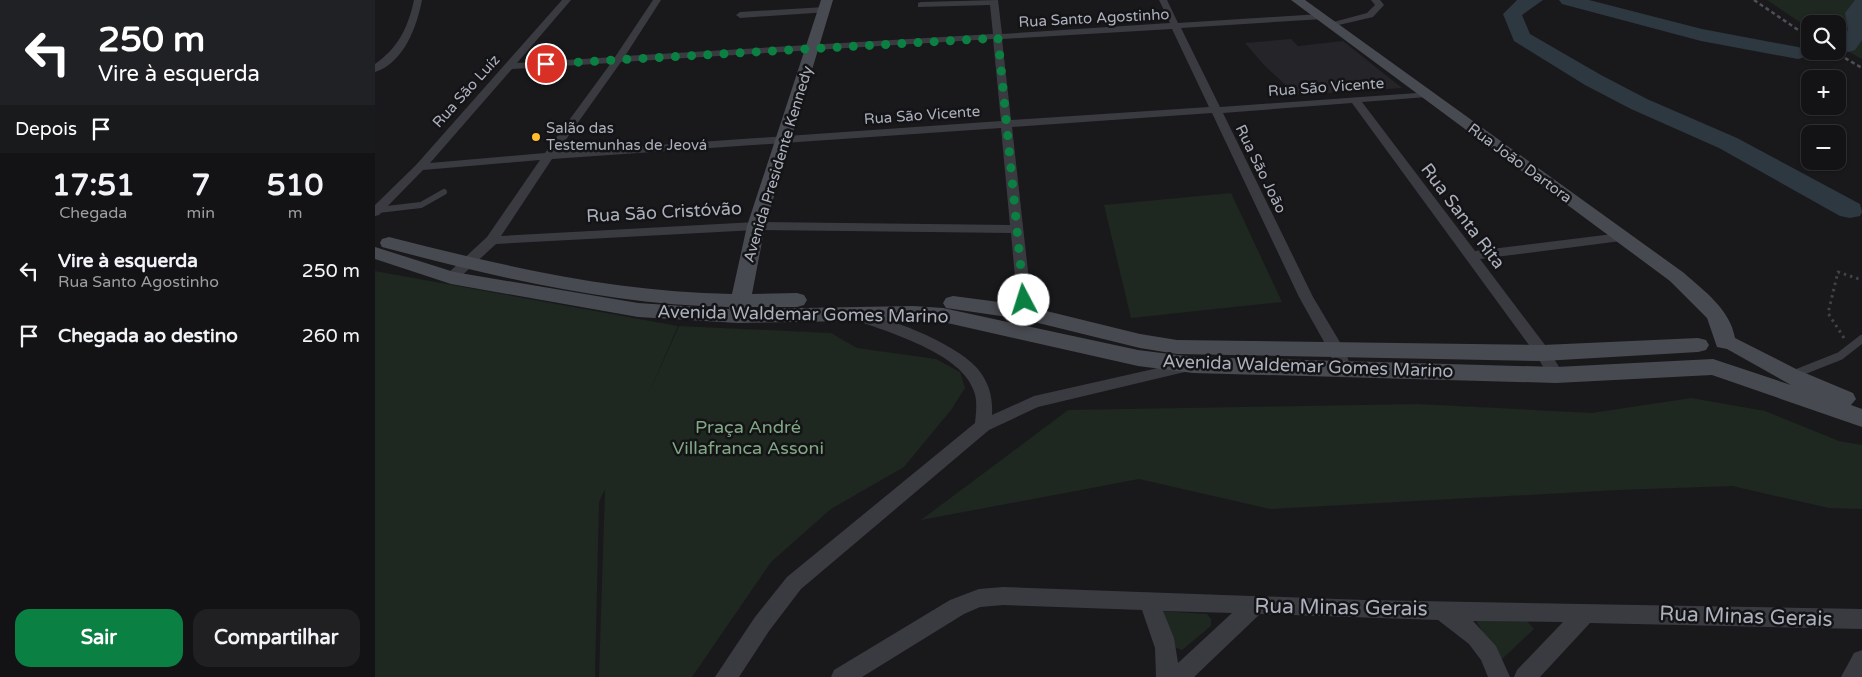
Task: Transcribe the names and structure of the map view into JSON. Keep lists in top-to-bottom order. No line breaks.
{"streets":{"main road":["Rua João Dartora","Avenida Presidente Kennedy","Avenida Waldemar Gomes Marino"],"street":["Rua Santo Agostinho","Rua São Vicente","Rua São Luíz","Rua São João","Rua São Cristóvão","Rua Santa Rita","Rua Minas Gerais"]},"crossings":[["Rua Santo Agostinho","Rua São Luíz"],["Rua Santo Agostinho","Rua João Dartora"],["Rua Santo Agostinho","Avenida Presidente Kennedy"],["Rua Santo Agostinho","Rua São João"],["Rua São Vicente","Rua São Luíz"],["Rua São Vicente","Rua João Dartora"],["Rua São Vicente","Avenida Presidente Kennedy"],["Rua São Vicente","Rua São João"],["Rua São Vicente","Rua Santa Rita"],["Rua João Dartora","Avenida Waldemar Gomes Marino"],["Avenida Presidente Kennedy","Rua São Cristóvão"],["Avenida Presidente Kennedy","Avenida Waldemar Gomes Marino"],["Rua São João","Avenida Waldemar Gomes Marino"],["Rua Santa Rita","Avenida Waldemar Gomes Marino"]],"parks":["Praça André Villafranca Assoni"],"places":["Salão das Testemunhas de Jeová"],"page":{"turn":["250 m","Vire à esquerda"],"map_buttons":["+","−"],"then":"Depois","eta":["17:51","Chegada","7","min","510","m"],"list":[{"name":"Vire à esquerda","note":"Rua Santo Agostinho","value":"250 m"},{"name":"Chegada ao destino","value":"260 m"}],"buttons":["Sair","Compartilhar"]}}
